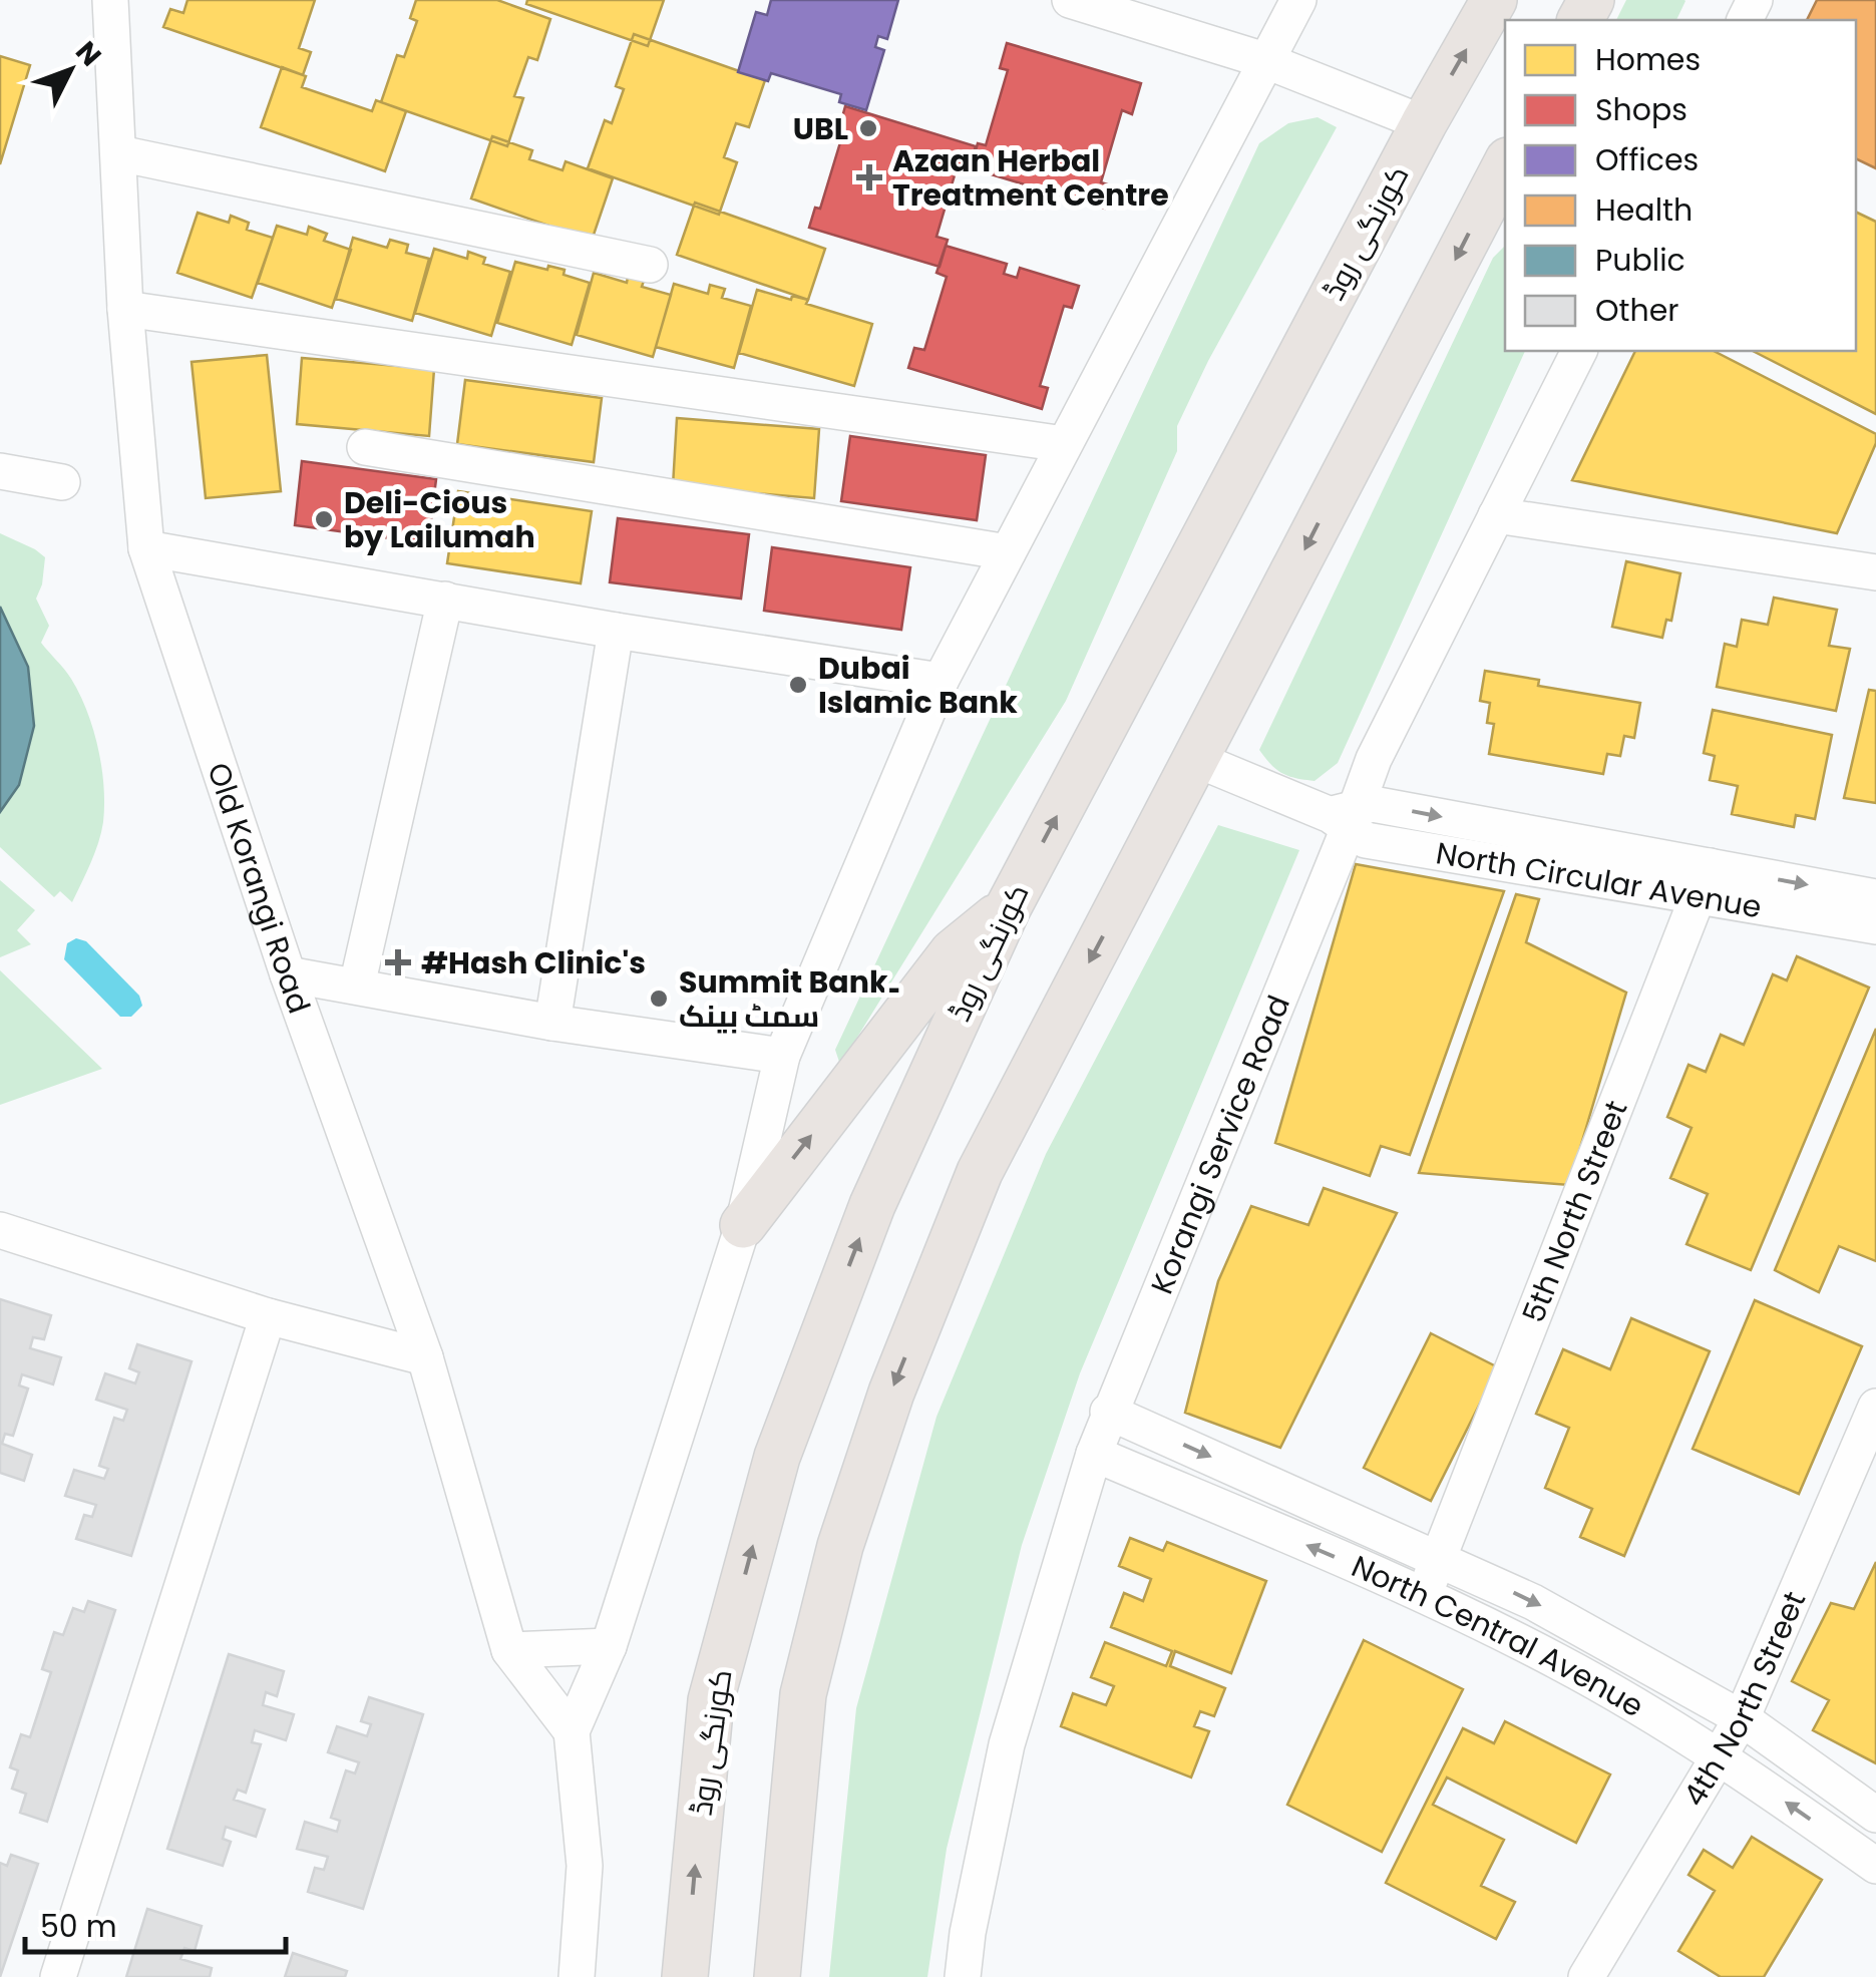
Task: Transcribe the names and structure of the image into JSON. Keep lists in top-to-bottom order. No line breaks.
{"streets":{"main road":["کورنگی روڈ"],"street":["North Circular Avenue","Old Korangi Road","Korangi Service Road","5th North Street","North Central Avenue","4th North Street"]},"crossings":[["North Circular Avenue","Korangi Service Road"],["North Circular Avenue","5th North Street"],["Korangi Service Road","North Central Avenue"],["5th North Street","North Central Avenue"],["North Central Avenue","4th North Street"]],"places":{"other":["UBL","Deli-Cious by Lailumah","Dubai Islamic Bank","Summit Bank۔ سمٹ بینک"],"health":["Azaan Herbal Treatment Centre","#Hash Clinic's"]},"legend":["Homes","Shops","Offices","Health","Public","Other"],"scale_bar":"50 m","north":"top right"}
